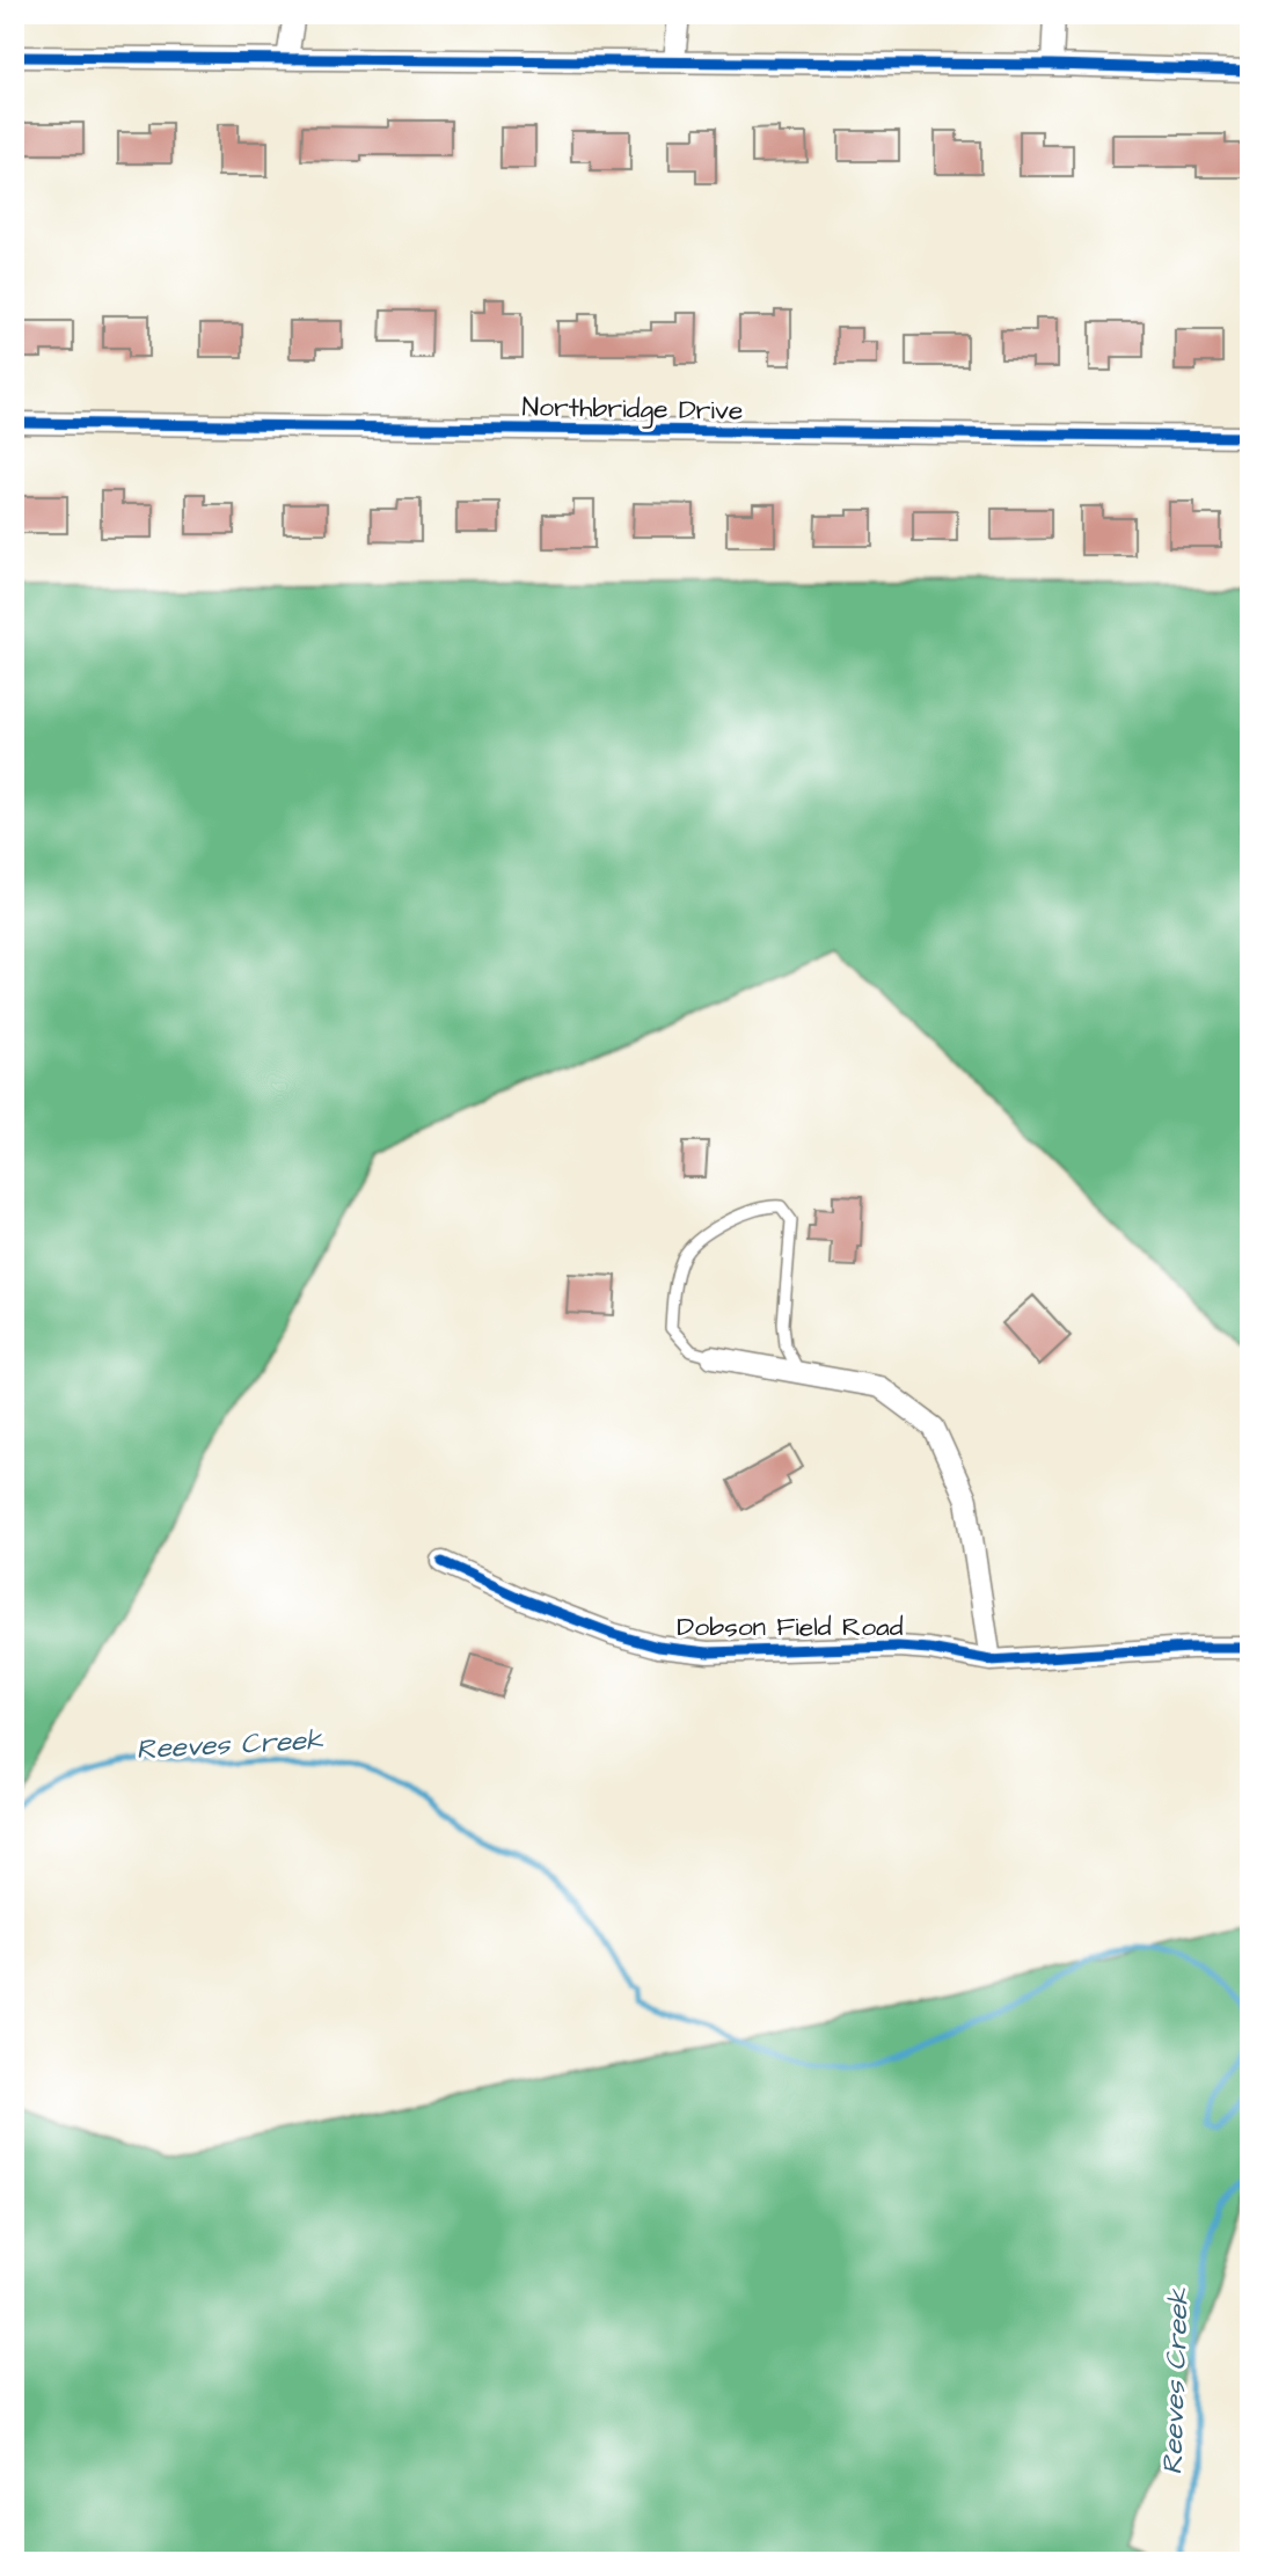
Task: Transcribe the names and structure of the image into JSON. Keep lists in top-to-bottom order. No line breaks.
{"streets":{"street":["Northbridge Drive","Dobson Field Road"]},"water":["Reeves Creek"]}
